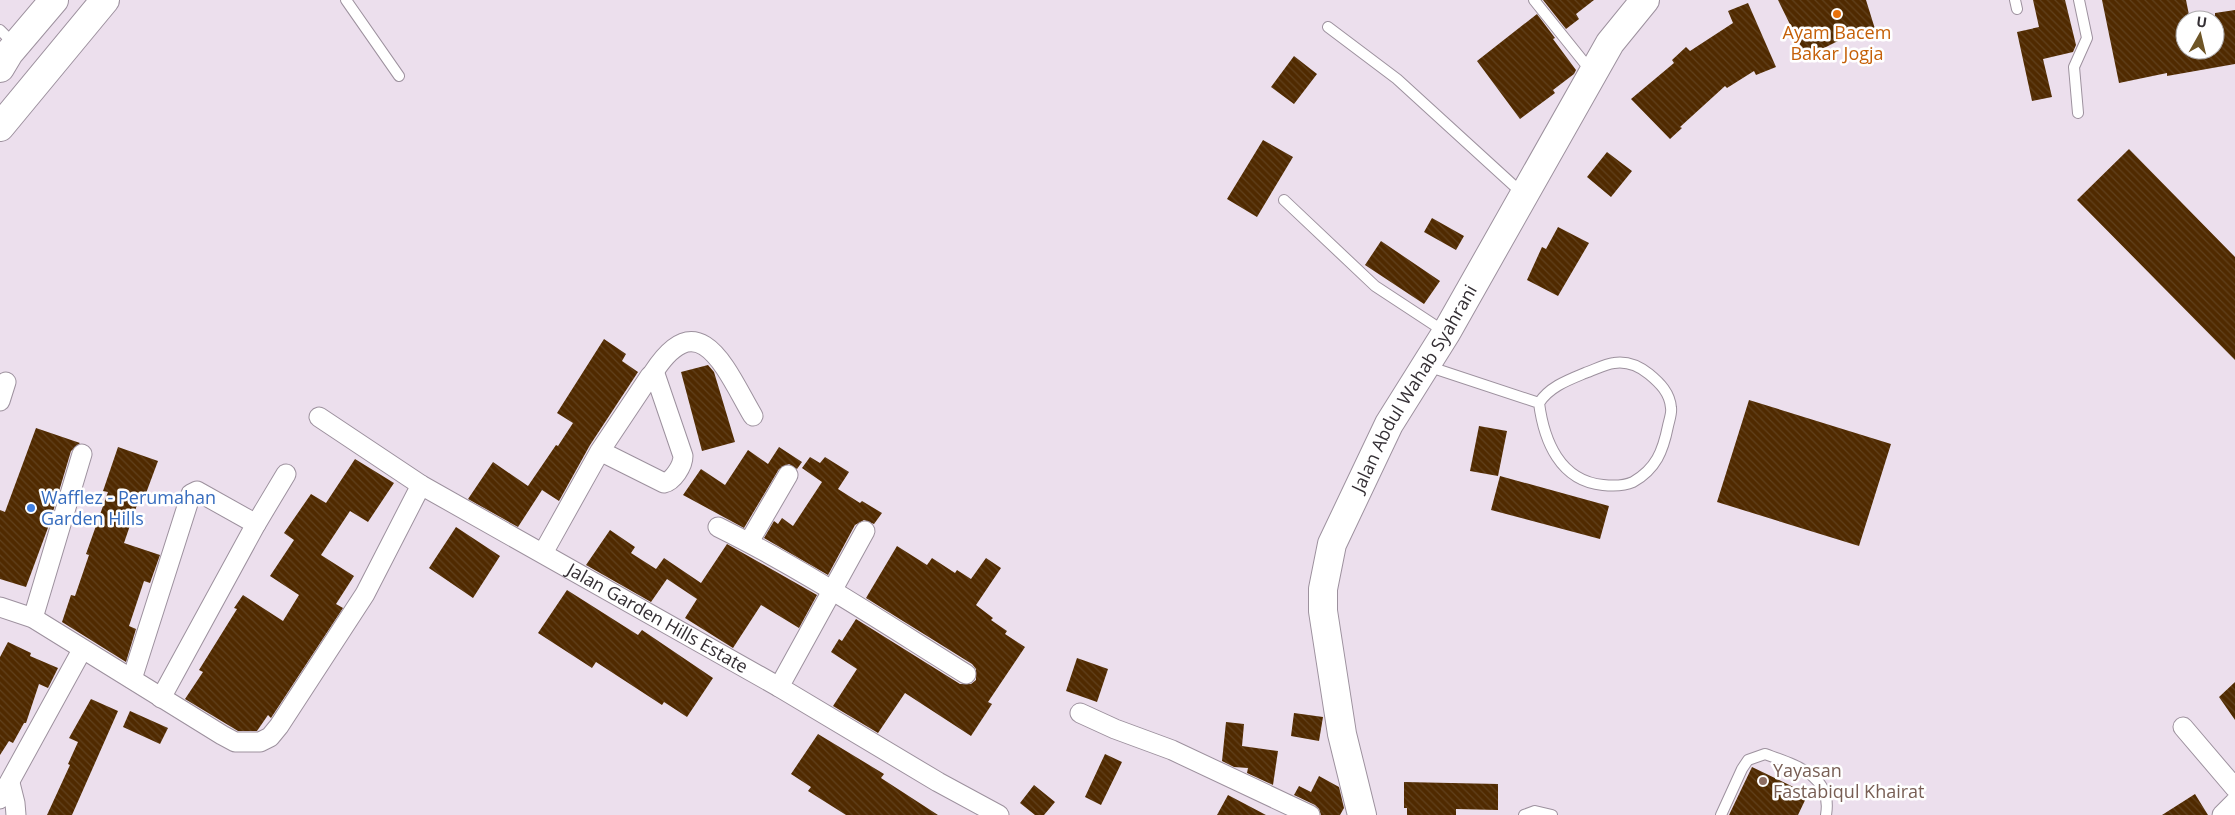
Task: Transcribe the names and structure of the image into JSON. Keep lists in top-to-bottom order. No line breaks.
{"streets":{"main road":["Jalan Abdul Wahab Syahrani"],"street":["Jalan Garden Hills Estate"]},"places":["Ayam Bacem Bakar Jogja","Wafflez - Perumahan Garden Hills","Yayasan Fastabiqul Khairat"],"north":"top"}
